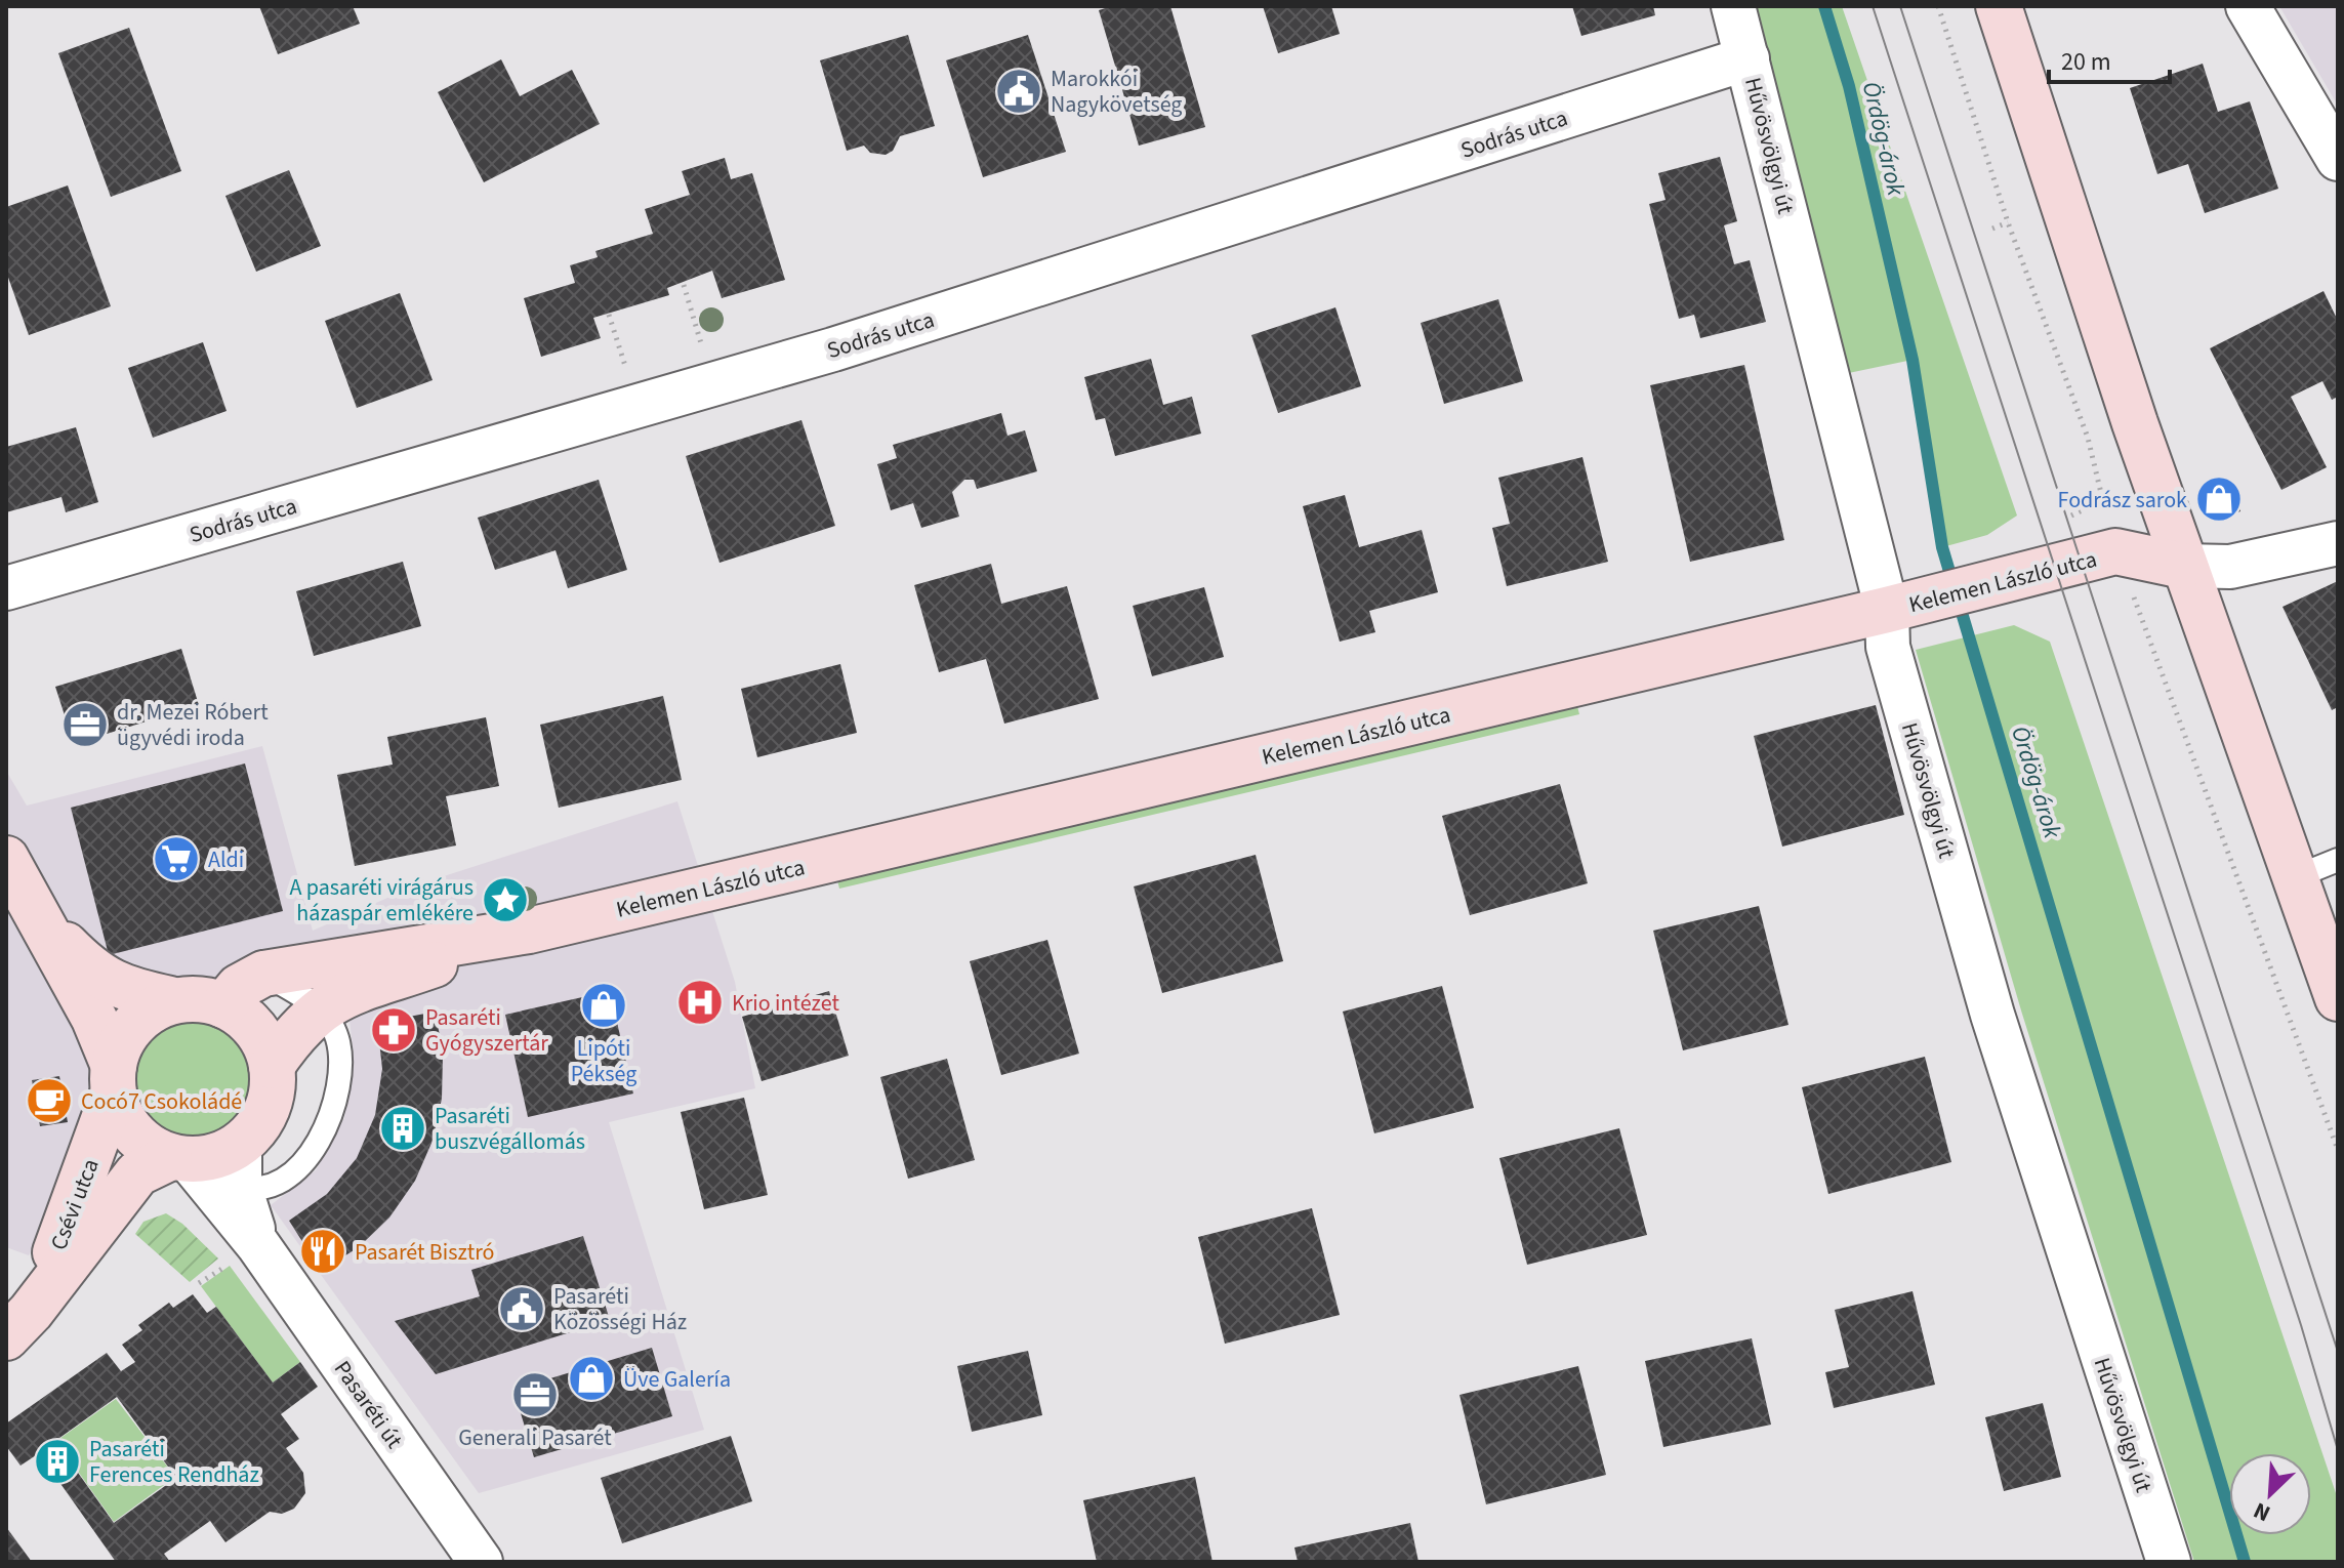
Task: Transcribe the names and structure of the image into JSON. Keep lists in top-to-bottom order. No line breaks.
{"streets":{"street":["Sodrás utca","Hűvösvölgyi út","Kelemen László utca","Csévi utca","Pasaréti út"]},"crossings":[["Sodrás utca","Hűvösvölgyi út"],["Hűvösvölgyi út","Kelemen László utca"],["Kelemen László utca","Csévi utca"],["Kelemen László utca","Pasaréti út"],["Csévi utca","Pasaréti út"]],"water":["Ördög-árok"],"places":{"public building":["Marokkói Nagykövetség","Pasaréti Közösségi Ház"],"shop":["Fodrász sarok","Lipóti Pékség","Üve Galería"],"office":["dr. Mezei Róbert ügyvédi iroda","Generali Pasarét"],"supermarket":["Aldi"],"place":["A pasaréti virágárus házaspár emlékére"],"hospital":["Krio intézet"],"pharmacy":["Pasaréti Gyógyszertár"],"cafe":["Cocó7 Csokoládé"],"building":["Pasaréti buszvégállomás","Pasaréti Ferences Rendház"],"restaurant":["Pasarét Bisztró"]},"scale_bar":"20 m","north":"bottom left"}
